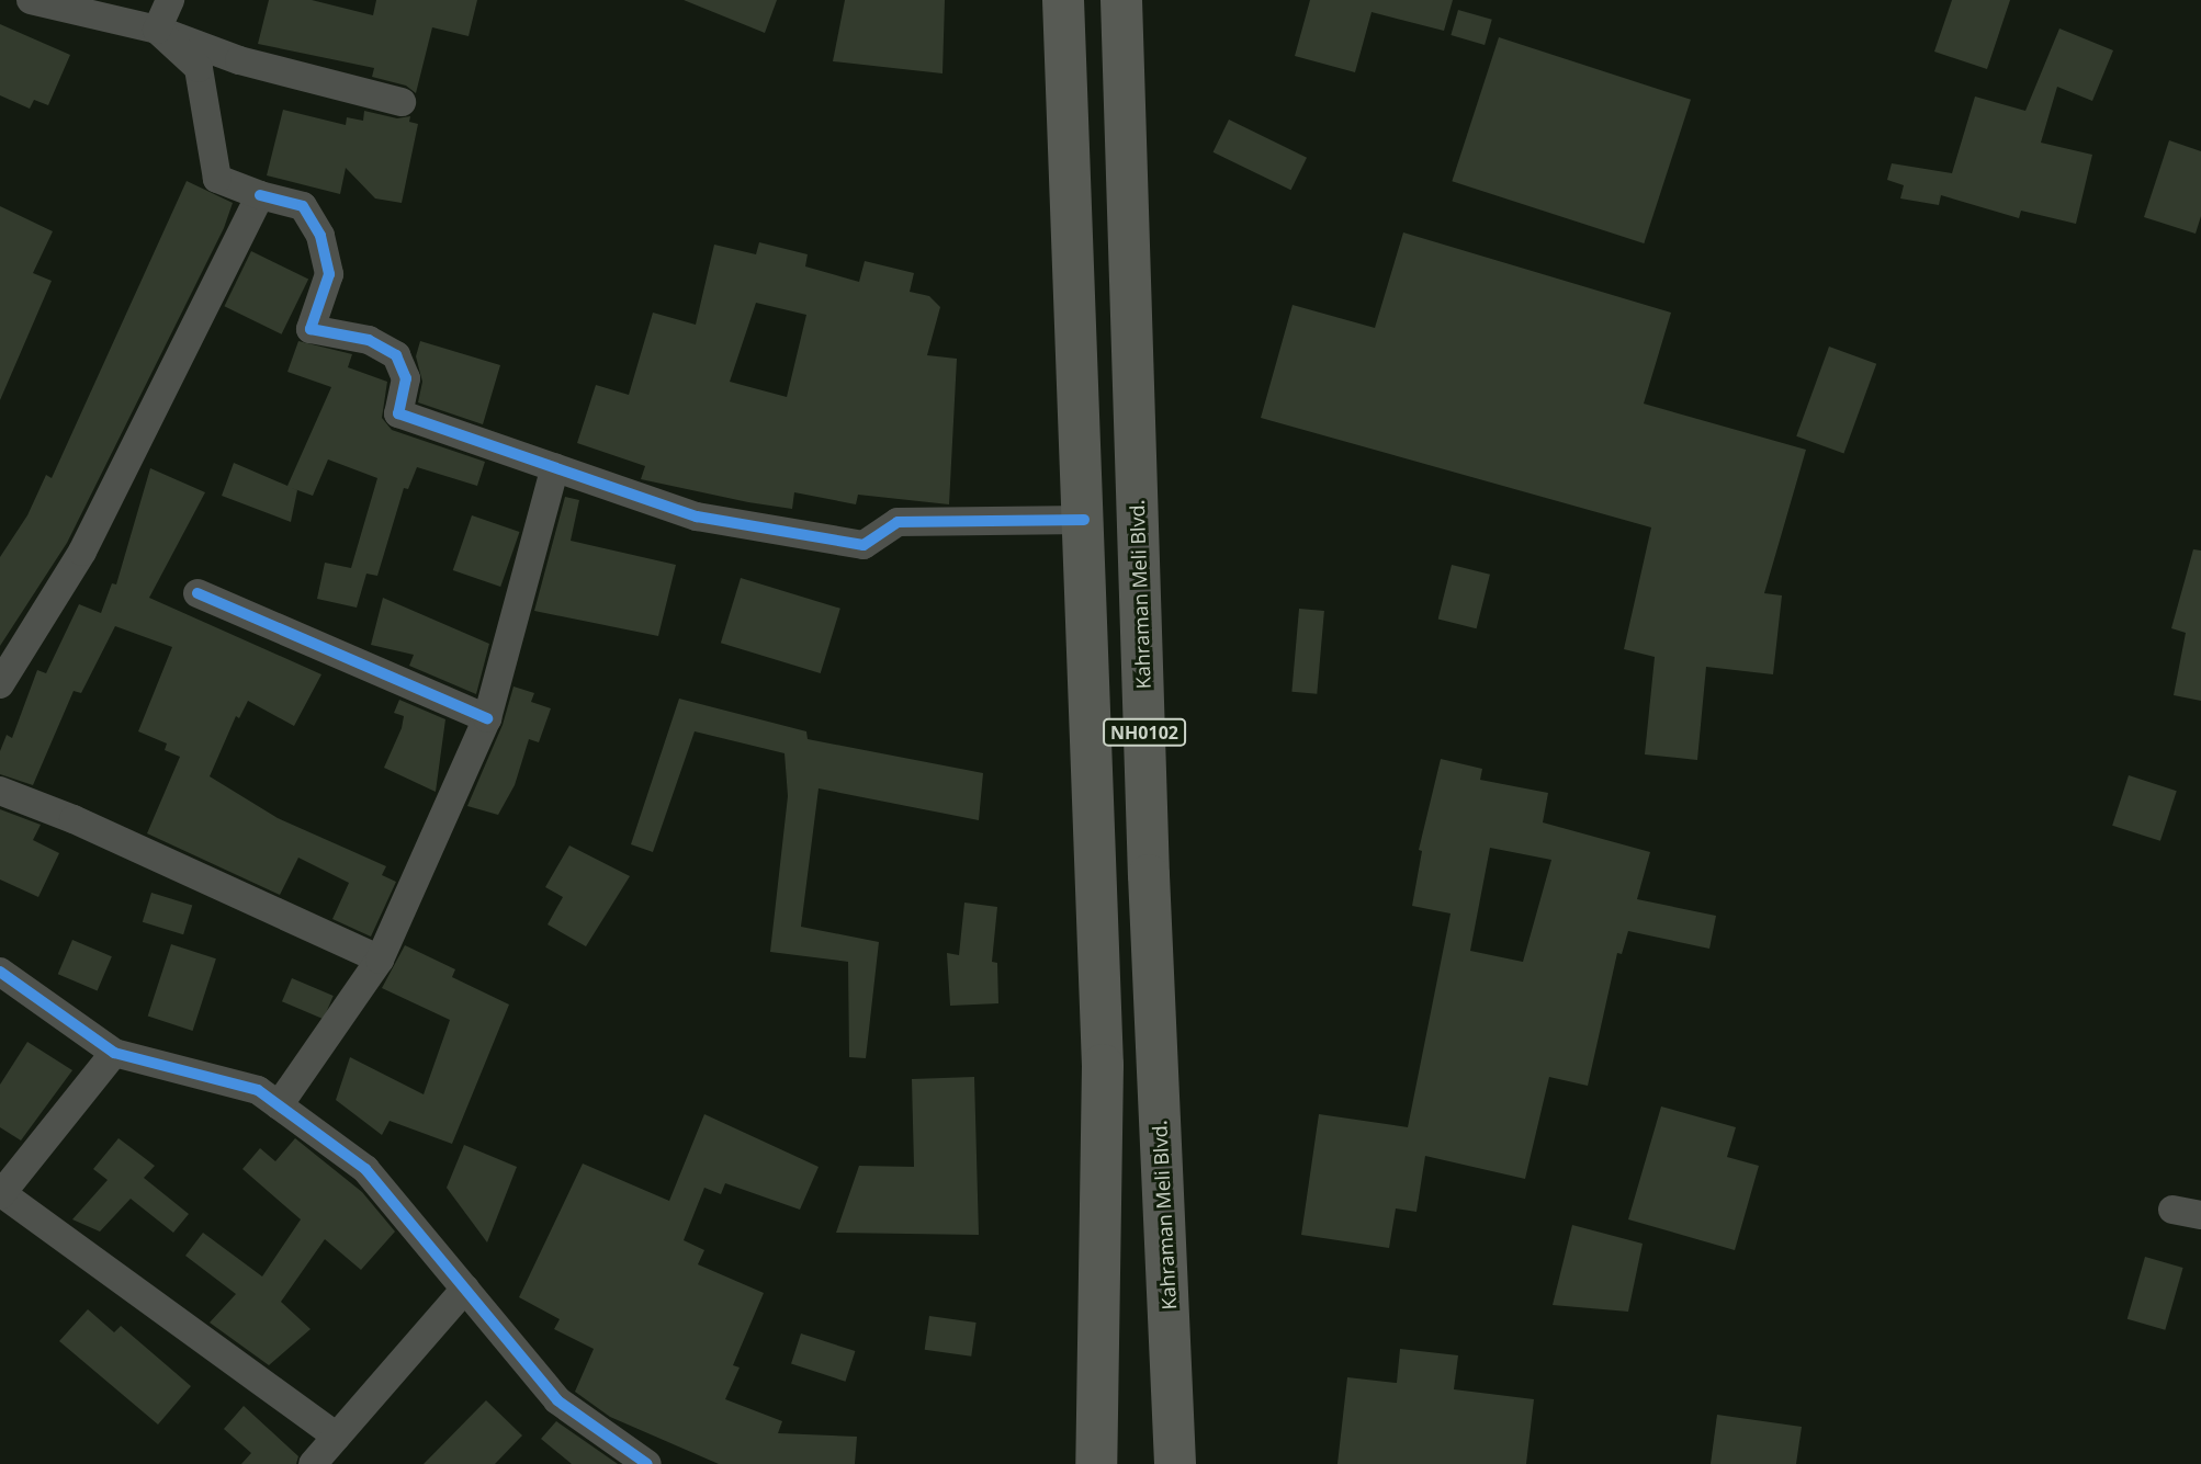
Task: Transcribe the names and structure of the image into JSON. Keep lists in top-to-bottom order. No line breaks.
{"streets":{"highway":["Kahraman Meli Blvd.","NH0102"]}}
